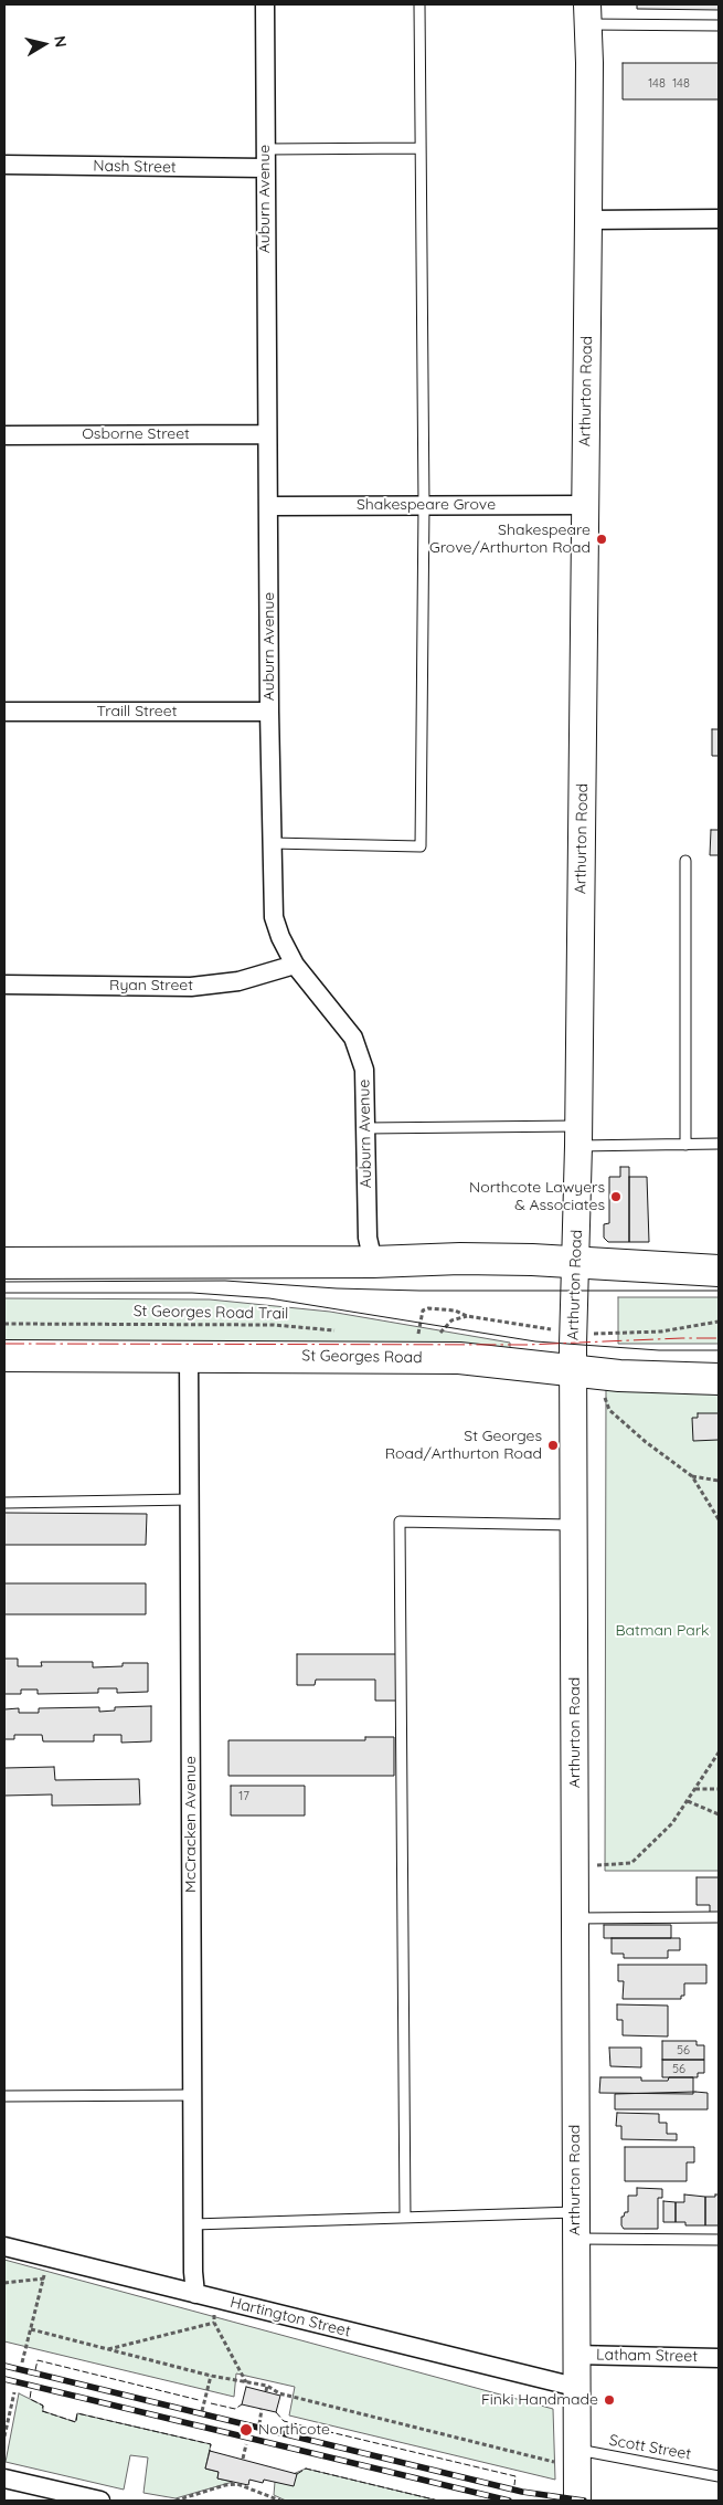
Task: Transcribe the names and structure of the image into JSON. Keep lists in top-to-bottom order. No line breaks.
{"streets":{"highway":["St Georges Road"],"street":["Nash Street","Auburn Avenue","Arthurton Road","Osborne Street","Shakespeare Grove","Traill Street","Ryan Street","McCracken Avenue","Hartington Street","Latham Street"],"lane":["Scott Street"],"path":["St Georges Road Trail"]},"crossings":[["Nash Street","Auburn Avenue"],["Auburn Avenue","Osborne Street"],["Auburn Avenue","Shakespeare Grove"],["Auburn Avenue","Traill Street"],["Auburn Avenue","Ryan Street"],["Arthurton Road","Shakespeare Grove"],["Arthurton Road","St Georges Road"],["Arthurton Road","Hartington Street"],["Arthurton Road","Latham Street"],["Arthurton Road","Scott Street"],["St Georges Road","McCracken Avenue"],["McCracken Avenue","Hartington Street"]],"parks":["Batman Park"],"places":["Shakespeare Grove/Arthurton Road","Northcote Lawyers & Associates","St Georges Road/Arthurton Road","Finki Handmade","Northcote"],"house_numbers":["148","148","17","56","56"],"north":"right"}
